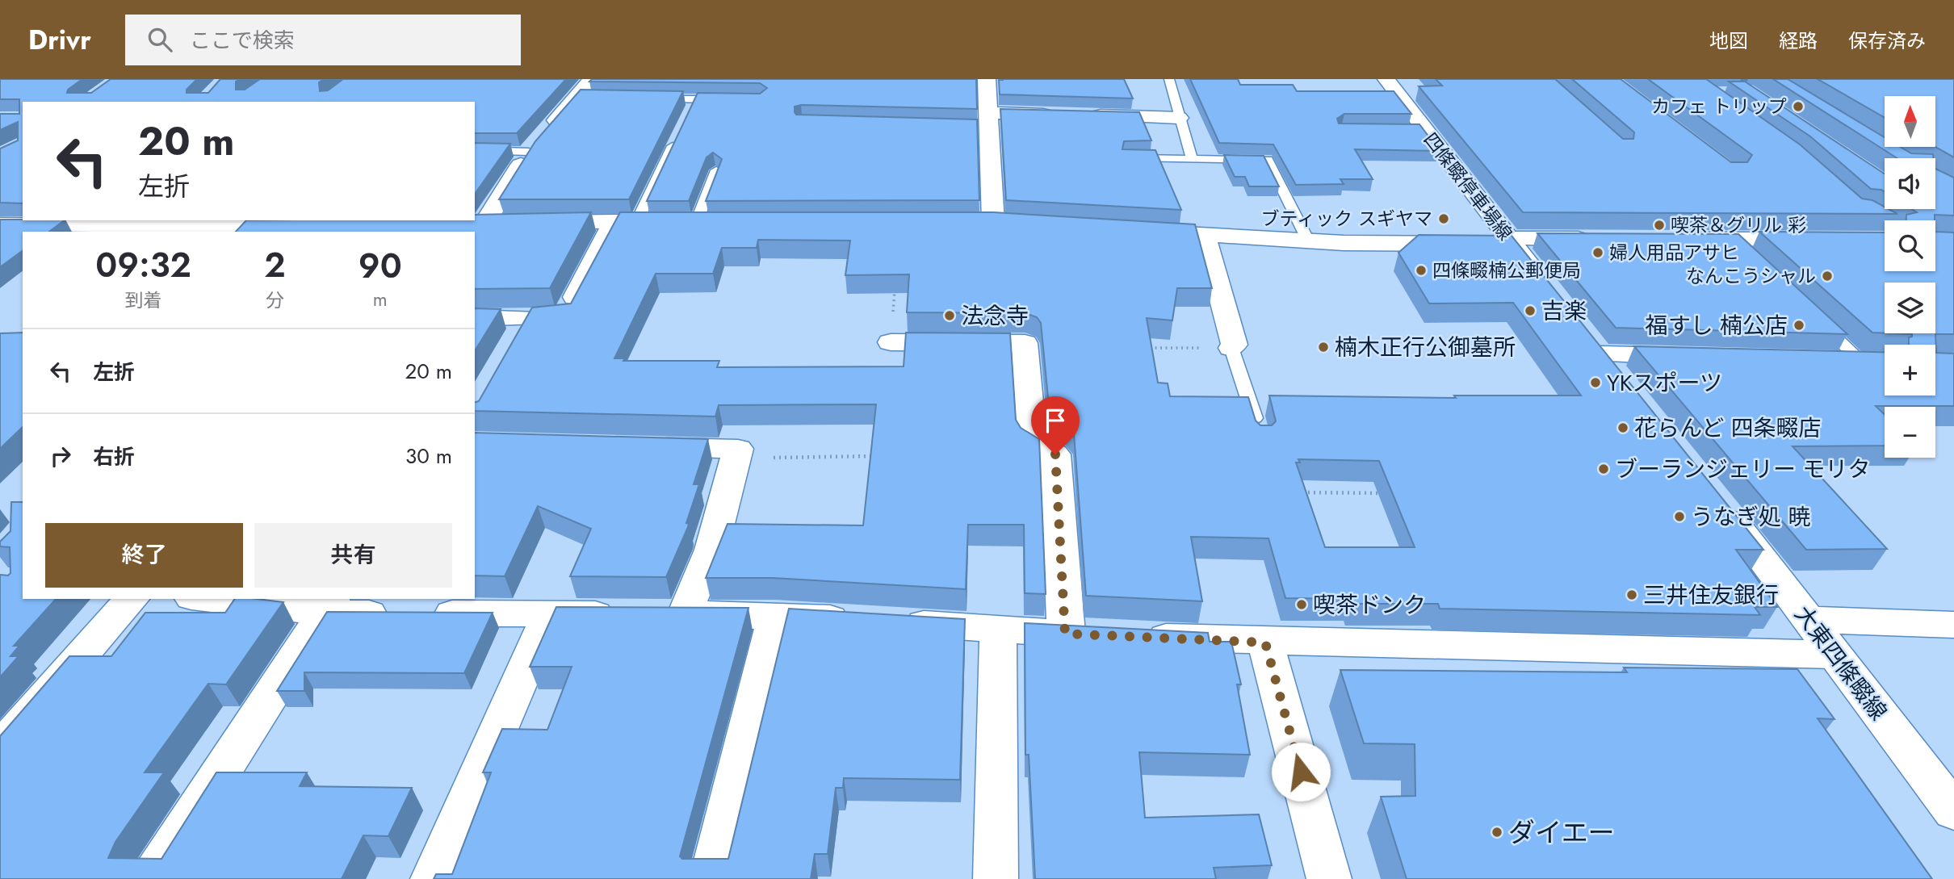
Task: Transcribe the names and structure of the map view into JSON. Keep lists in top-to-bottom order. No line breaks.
{"streets":{"street":["四條畷停車場線","大東四條畷線"]},"places":["カフェ トリップ","ブティック スギヤマ","喫茶＆グリル 彩","婦人用品アサヒ","四條畷楠公郵便局","なんこうシャル","吉楽","法念寺","福すし 楠公店","楠木正行公御墓所","YKスポーツ","花らんど 四条畷店","ブーランジェリー モリタ","うなぎ処 暁","三井住友銀行","喫茶ドンク","ダイエー"],"north":"top","page":{"header":"Drivr","search":"ここで検索","nav":["地図","経路","保存済み"],"map_buttons":["+","−"],"turn":["20 m","左折"],"eta":["09:32","到着","2","分","90","m"],"list":[{"name":"左折","value":"20 m"},{"name":"右折","value":"30 m"}],"buttons":["終了","共有"]}}
